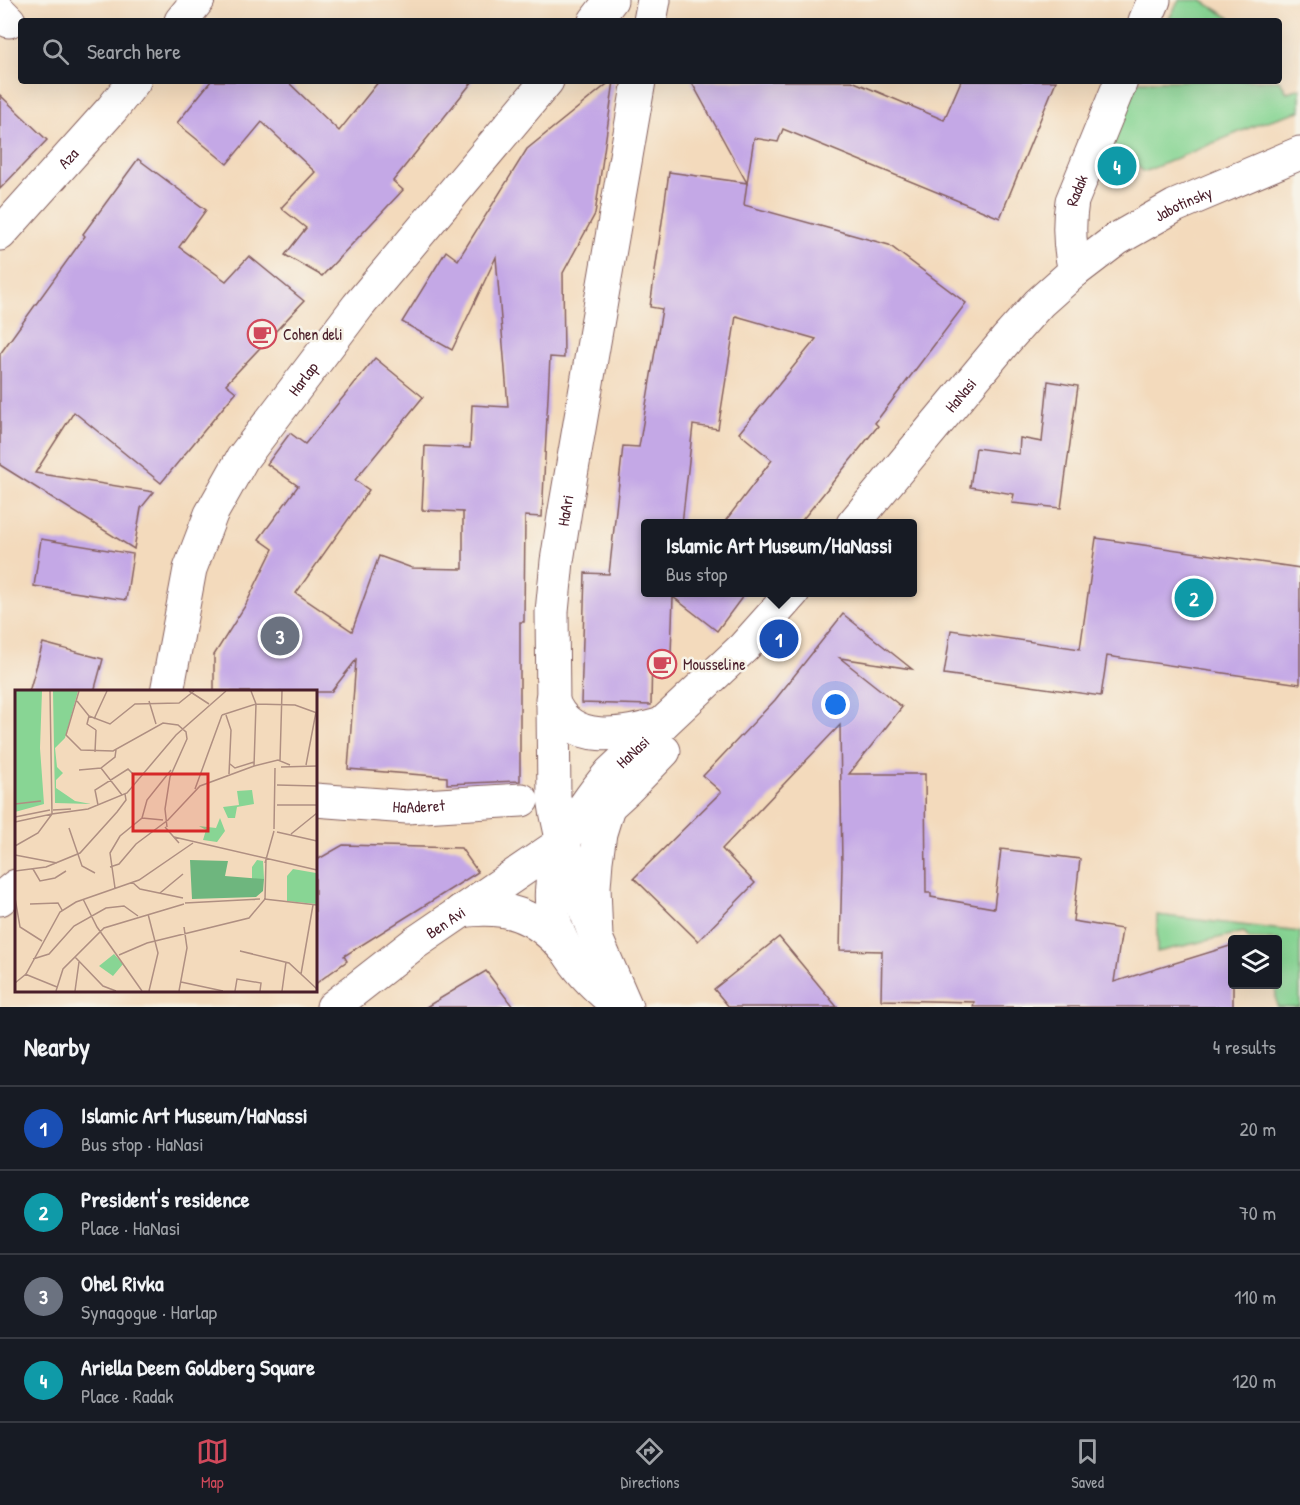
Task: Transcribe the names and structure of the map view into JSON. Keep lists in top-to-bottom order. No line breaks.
{"streets":{"street":["Aza","Radak","Jabotinsky","Harlap","HaNasi","HaAri","HaAderet","Ben Avi"]},"crossings":[["Radak","Jabotinsky"],["Radak","HaNasi"],["Jabotinsky","HaNasi"],["HaNasi","HaAri"],["HaNasi","Ben Avi"],["HaAri","Ben Avi"]],"places":{"cafe":["Cohen deli","Mousseline"]},"page":{"search":"Search here","pins":["4","2","3","1"],"popup":["Islamic Art Museum/HaNassi","Bus stop"],"heading":["Nearby","4 results"],"list":[{"mark":"1","name":"Islamic Art Museum/HaNassi","note":"Bus stop · HaNasi","value":"20 m"},{"mark":"2","name":"President's residence","note":"Place · HaNasi","value":"70 m"},{"mark":"3","name":"Ohel Rivka","note":"Synagogue · Harlap","value":"110 m"},{"mark":"4","name":"Ariella Deem Goldberg Square","note":"Place · Radak","value":"120 m"}],"nav":["Map","Directions","Saved"]}}
